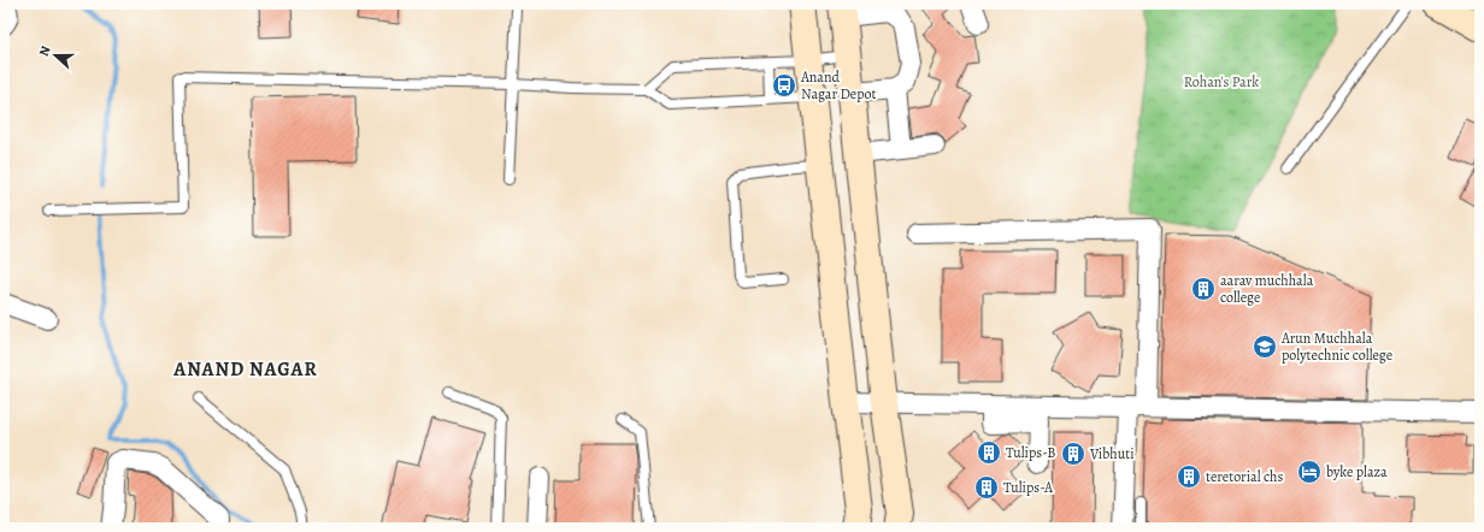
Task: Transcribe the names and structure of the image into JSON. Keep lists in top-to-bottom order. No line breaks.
{"districts":["ANAND NAGAR"],"parks":["Rohan's Park"],"places":{"bus stop":["Anand Nagar Depot"],"building":["aarav muchhala college","Tulips-B","Vibhuti","teretorial chs","Tulips-A"],"school or university":["Arun Muchhala polytechnic college"],"hotel":["byke plaza"]},"north":"left"}
